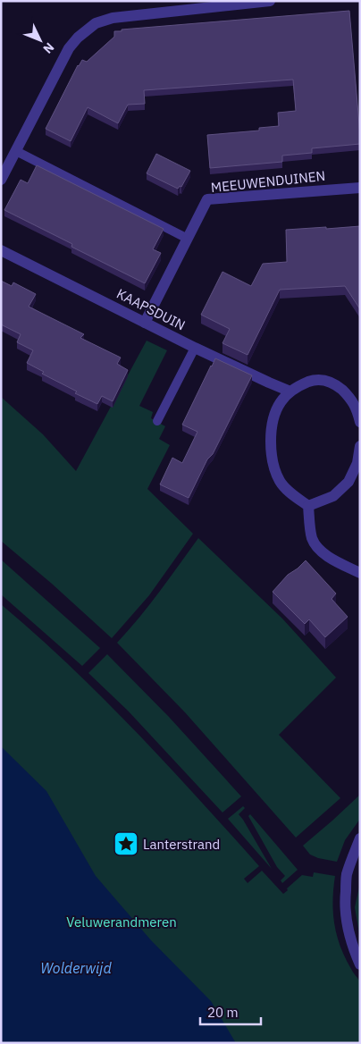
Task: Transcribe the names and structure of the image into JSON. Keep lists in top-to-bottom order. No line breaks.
{"streets":{"street":["MEEUWENDUINEN","KAAPSDUIN"]},"crossings":[["MEEUWENDUINEN","KAAPSDUIN"]],"water":["Wolderwijd"],"parks":["Veluwerandmeren"],"places":{"place":["Lanterstrand"]},"scale_bar":"20 m","north":"bottom right"}
